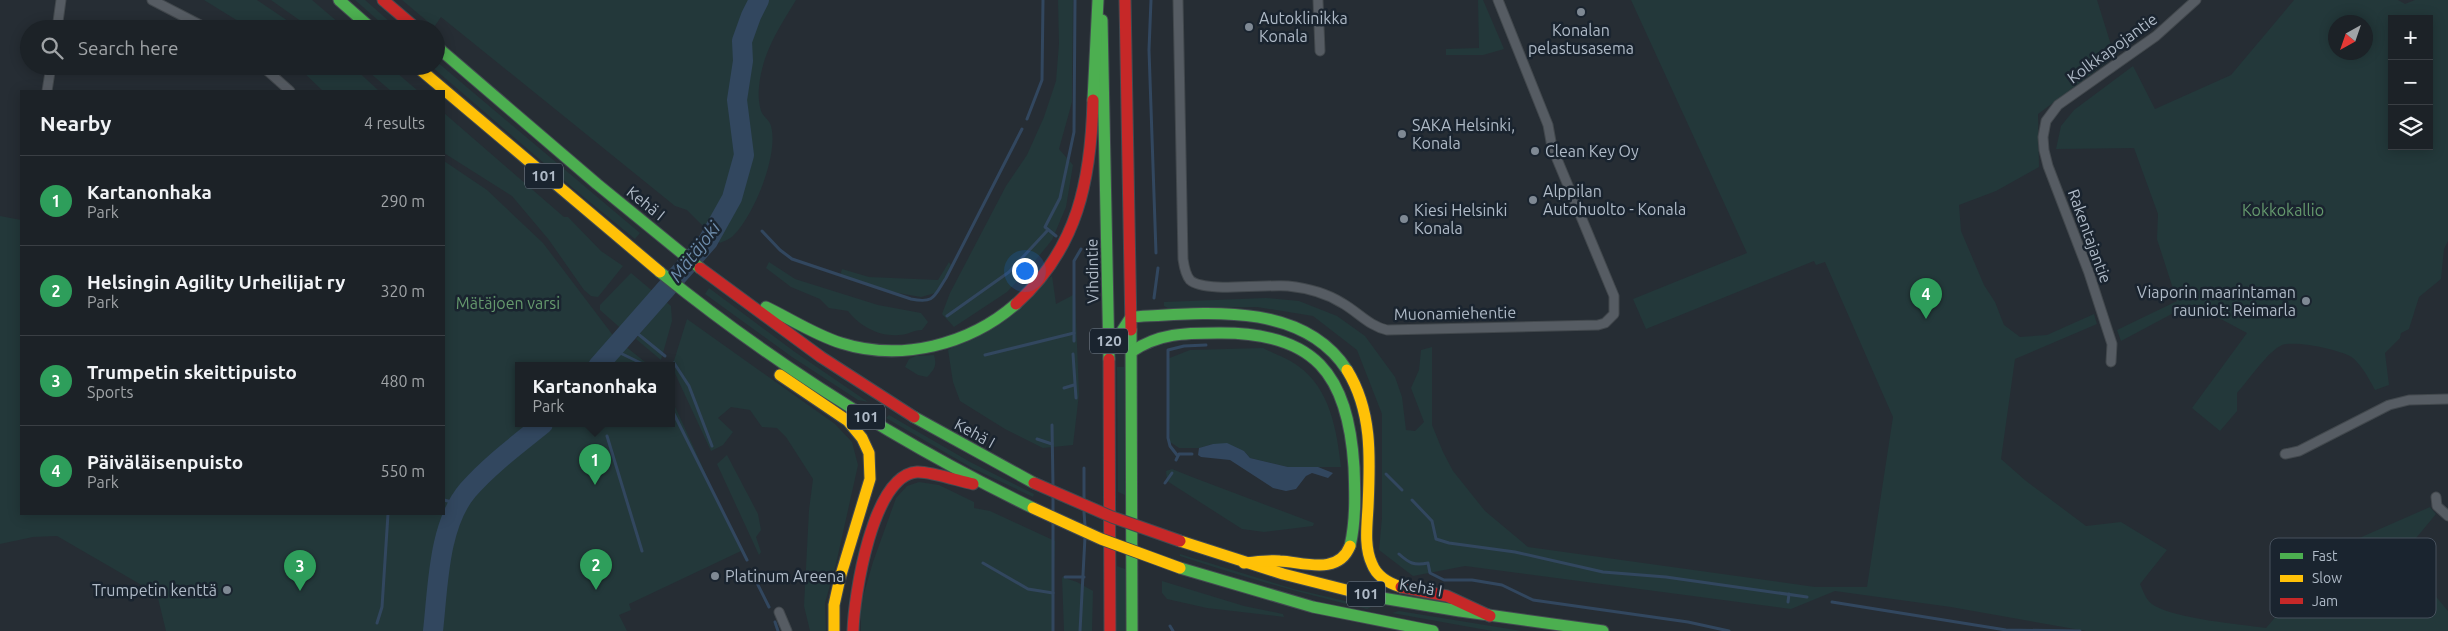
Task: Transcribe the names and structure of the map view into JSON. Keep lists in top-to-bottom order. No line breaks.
{"streets":{"main road":["101","Kehä I","Vihdintie","120"],"street":["Kolkkapojantie","Rakentajantie","Muonamiehentie"]},"crossings":[["Kolkkapojantie","Rakentajantie"]],"water":["Mätäjoki"],"parks":["Kokkokallio","Mätäjoen varsi"],"places":["Konalan pelastusasema","Autoklinikka Konala","SAKA Helsinki, Konala","Clean Key Oy","Alppilan Autohuolto - Konala","Kiesi Helsinki Konala","Viaporin maarintaman rauniot: Reimarla","Platinum Areena","Trumpetin kenttä"],"legend":["Fast","Slow","Jam"],"north":"bottom left","page":{"map_buttons":["+","−"],"search":"Search here","heading":["Nearby","4 results"],"list":[{"mark":"1","name":"Kartanonhaka","note":"Park","value":"290 m"},{"mark":"2","name":"Helsingin Agility Urheilijat ry","note":"Park","value":"320 m"},{"mark":"3","name":"Trumpetin skeittipuisto","note":"Sports","value":"480 m"},{"mark":"4","name":"Päiväläisenpuisto","note":"Park","value":"550 m"}],"pins":["4","1","2","3"],"popup":["Kartanonhaka","Park"]}}
